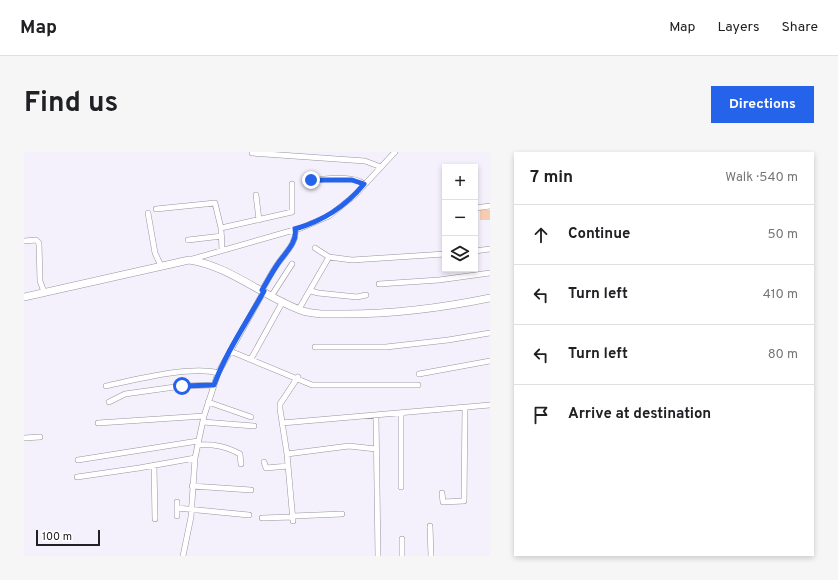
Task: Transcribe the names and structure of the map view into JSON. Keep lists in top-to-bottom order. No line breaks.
{"scale_bar":"100 m","page":{"header":"Map","nav":["Map","Layers","Share"],"title":"Find us","buttons":"Directions","heading":["7 min","Walk · 540 m"],"map_buttons":["+","−"],"list":[["Continue","50 m"],["Turn left","410 m"],["Turn left","80 m"],"Arrive at destination"],"scale":"100 m"}}
